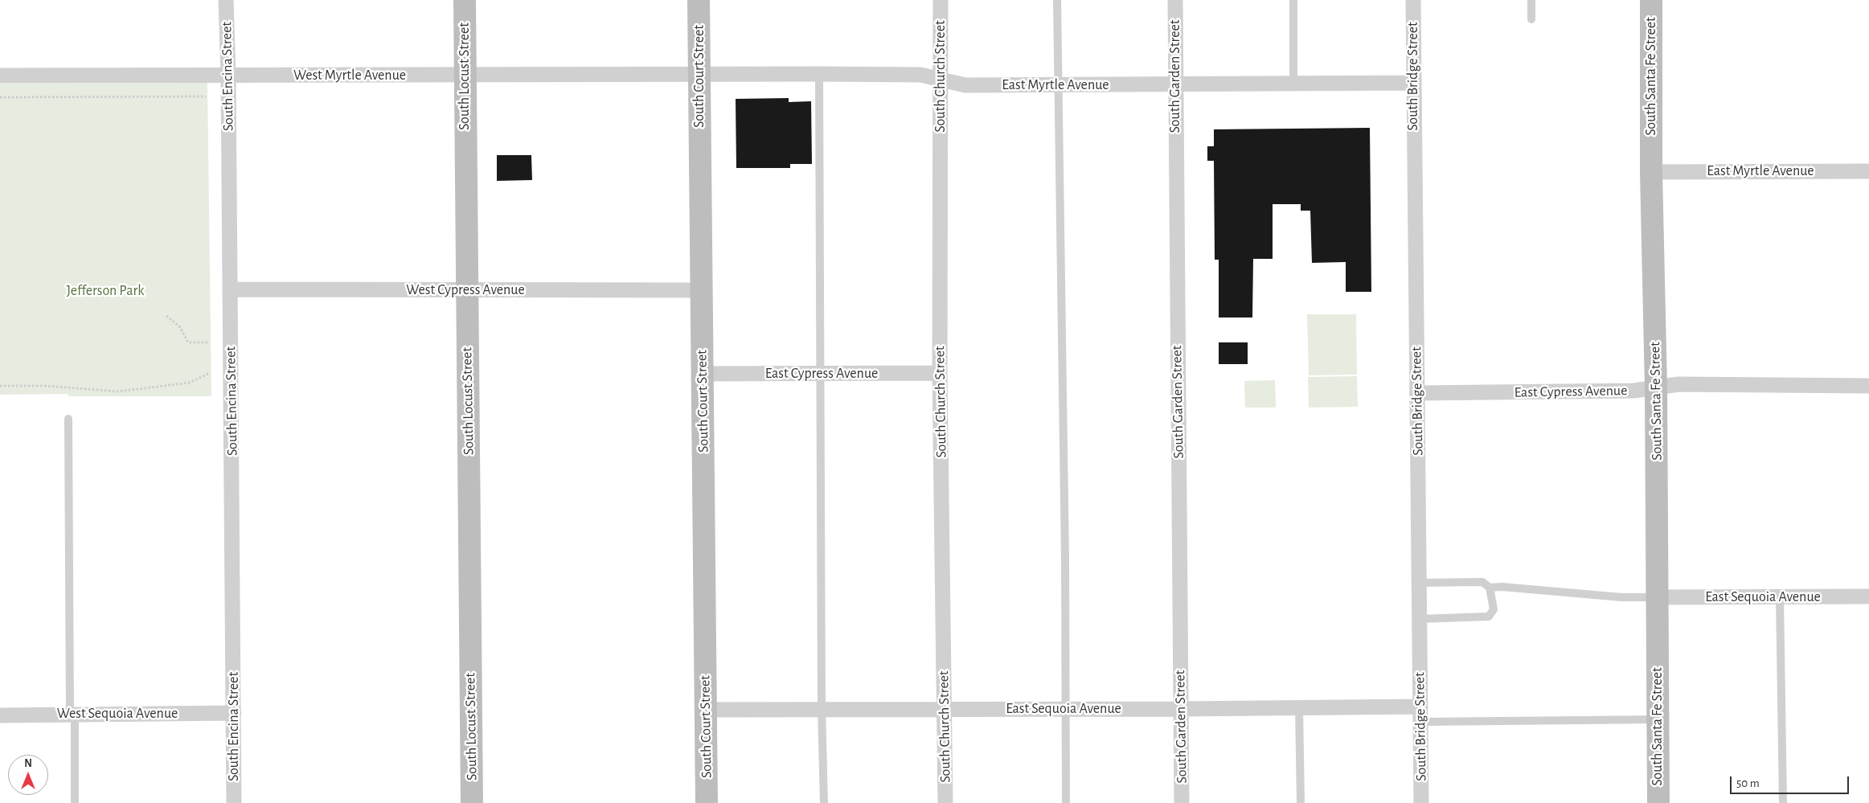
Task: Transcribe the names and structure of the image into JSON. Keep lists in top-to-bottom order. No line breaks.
{"streets":{"street":["West Myrtle Avenue","South Encina Street","South Locust Street","South Court Street","South Church Street","South Garden Street","South Bridge Street","South Santa Fe Street","East Myrtle Avenue","West Cypress Avenue","East Cypress Avenue","East Sequoia Avenue","West Sequoia Avenue"]},"crossings":[["West Myrtle Avenue","South Encina Street"],["West Myrtle Avenue","South Locust Street"],["West Myrtle Avenue","South Court Street"],["West Myrtle Avenue","East Myrtle Avenue"],["South Encina Street","West Cypress Avenue"],["South Encina Street","West Sequoia Avenue"],["South Locust Street","West Cypress Avenue"],["South Court Street","East Myrtle Avenue"],["South Court Street","West Cypress Avenue"],["South Court Street","East Cypress Avenue"],["South Court Street","East Sequoia Avenue"],["South Church Street","East Myrtle Avenue"],["South Church Street","East Cypress Avenue"],["South Church Street","East Sequoia Avenue"],["South Garden Street","East Myrtle Avenue"],["South Garden Street","East Sequoia Avenue"],["South Bridge Street","East Myrtle Avenue"],["South Bridge Street","East Cypress Avenue"],["South Bridge Street","East Sequoia Avenue"],["South Santa Fe Street","East Myrtle Avenue"],["South Santa Fe Street","East Cypress Avenue"],["South Santa Fe Street","East Sequoia Avenue"]],"parks":["Jefferson Park"],"scale_bar":"50 m","north":"top"}
